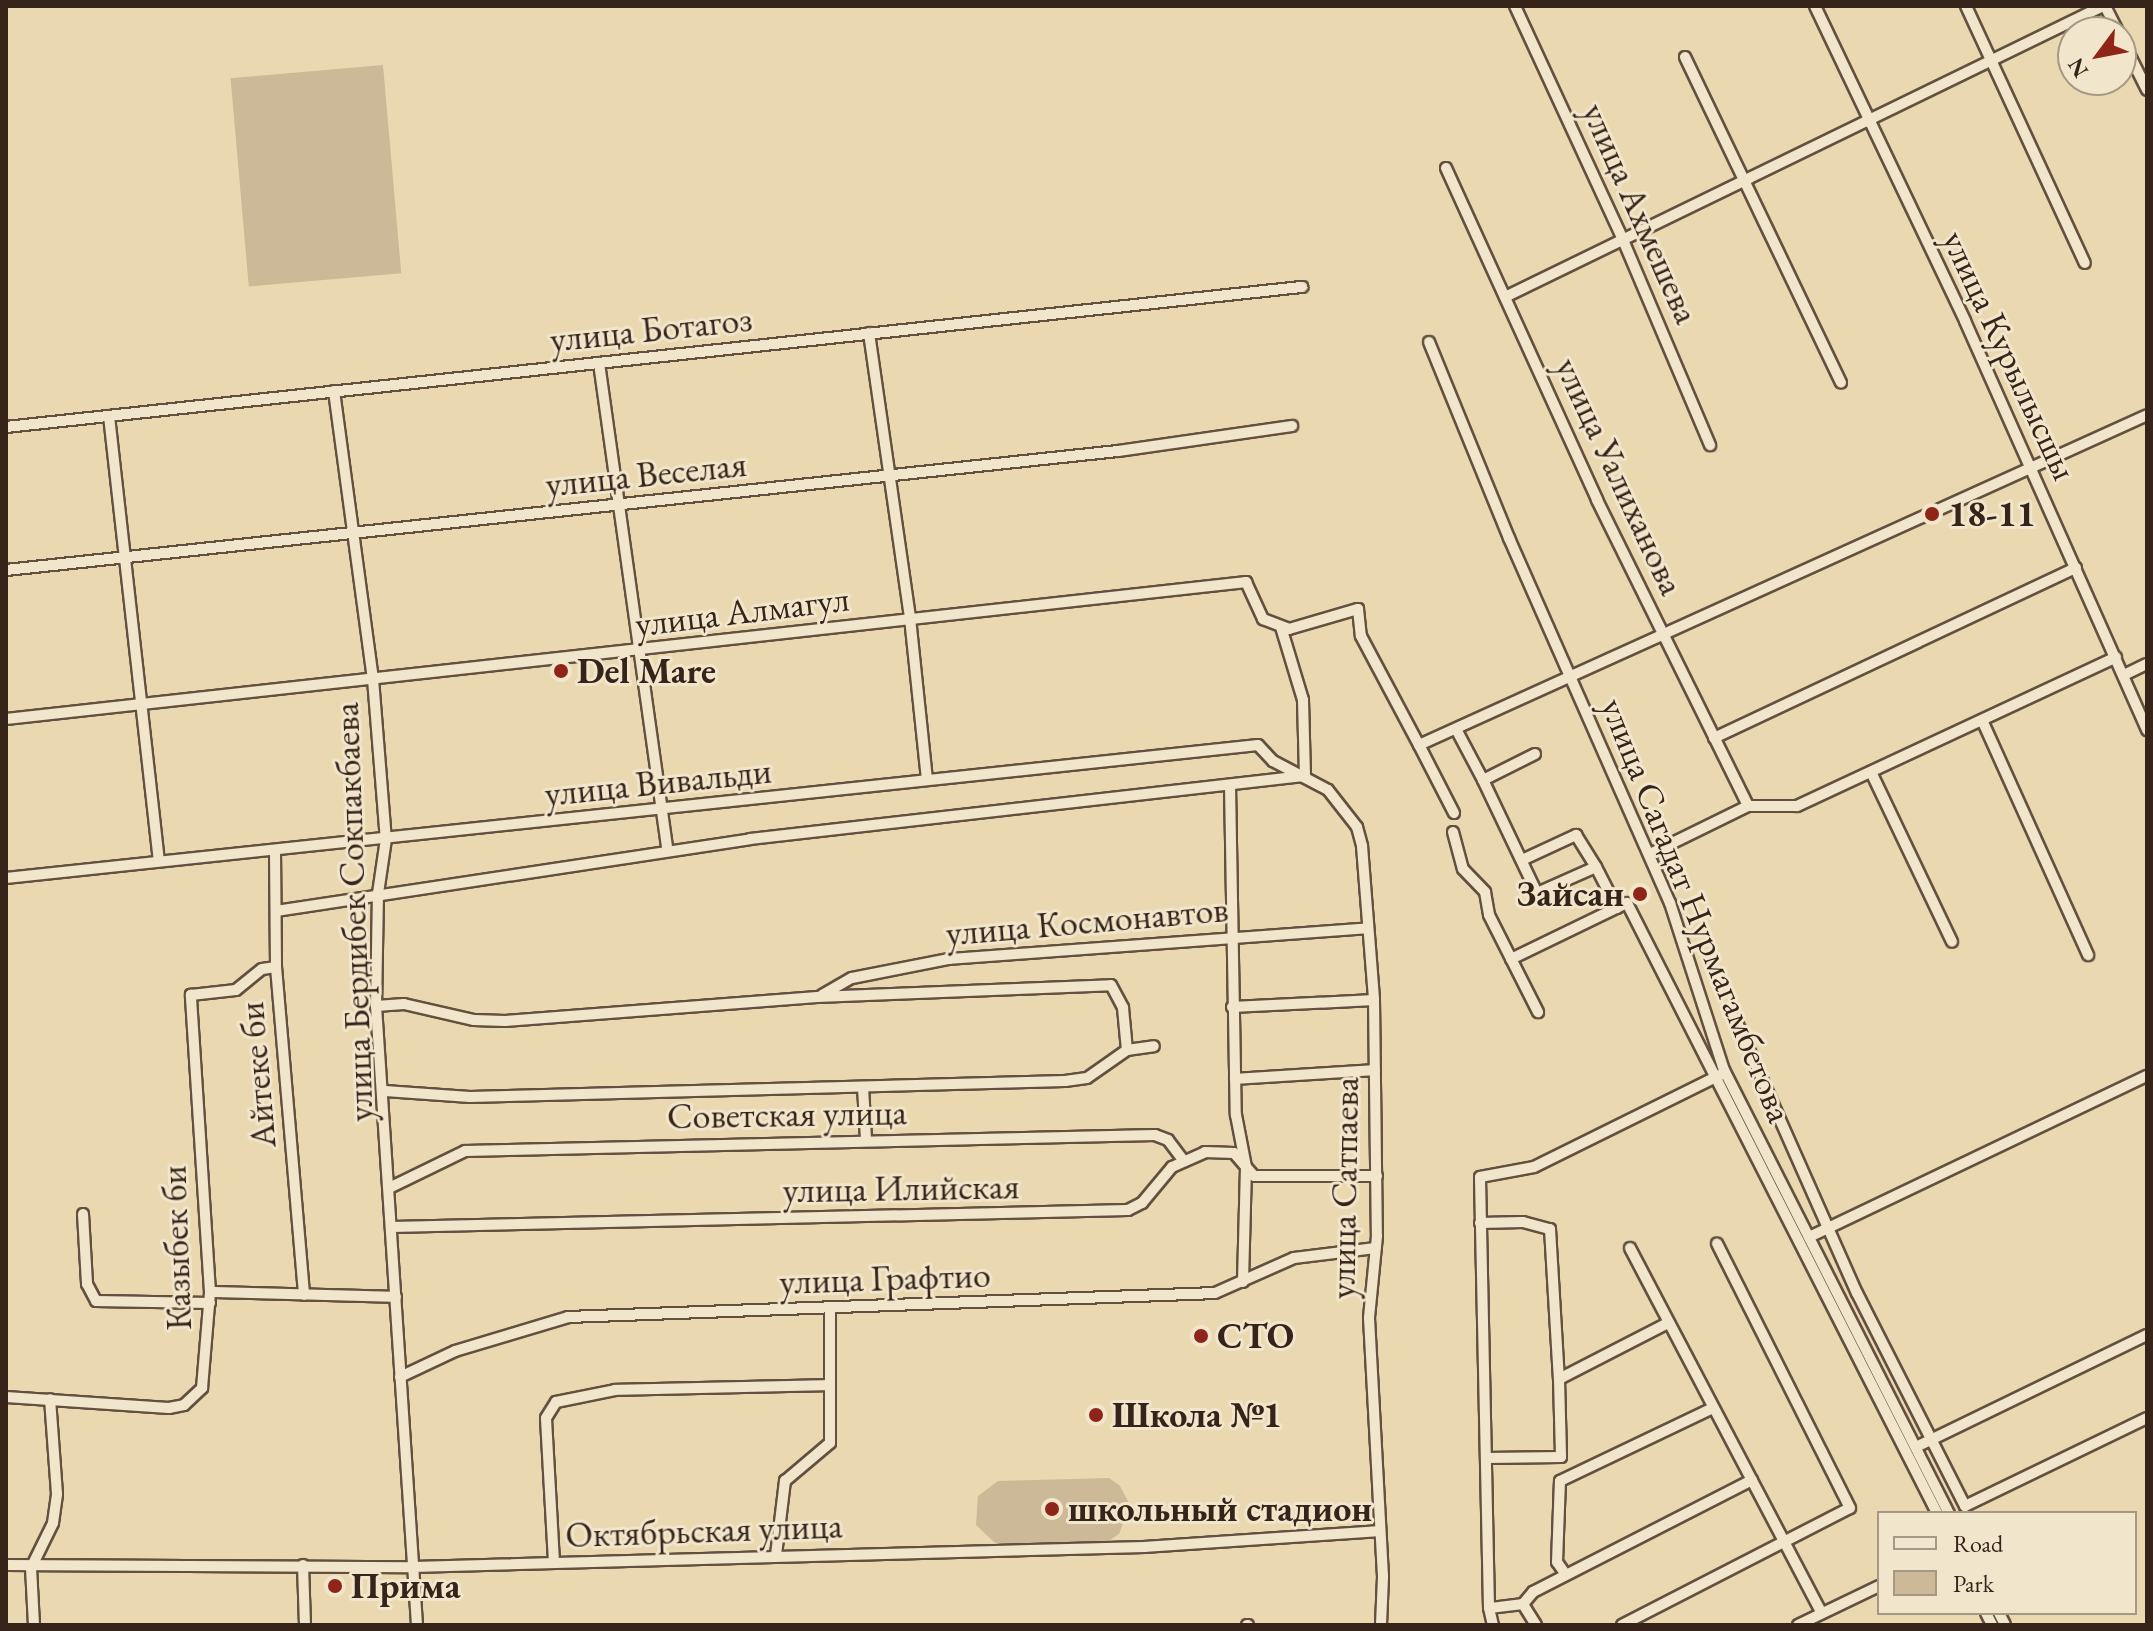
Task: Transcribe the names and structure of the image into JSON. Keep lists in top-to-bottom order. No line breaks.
{"streets":{"street":["улица Ахмешева","улица Ботагоз","улица Курылысшы","улица Веселая","улица Уалиханова","улица Алмагул","улица Вивальди","улица Сагадат Нурмагамбетова","улица Бердибек Сокпакбаева","улица Космонавтов","Айтеке би","Советская улица","улица Илийская","улица Сатпаева","Казыбек би","улица Графтио","Октябрьская улица"]},"crossings":[["улица Ботагоз","улица Бердибек Сокпакбаева"],["улица Веселая","улица Бердибек Сокпакбаева"],["улица Алмагул","улица Бердибек Сокпакбаева"],["улица Вивальди","улица Бердибек Сокпакбаева"],["улица Вивальди","Айтеке би"],["улица Вивальди","улица Сатпаева"],["улица Бердибек Сокпакбаева","улица Космонавтов"],["улица Бердибек Сокпакбаева","Советская улица"],["улица Бердибек Сокпакбаева","улица Илийская"],["улица Бердибек Сокпакбаева","улица Графтио"],["улица Бердибек Сокпакбаева","Октябрьская улица"],["улица Космонавтов","улица Сатпаева"],["Айтеке би","Казыбек би"],["Советская улица","улица Илийская"],["улица Сатпаева","улица Графтио"],["улица Сатпаева","Октябрьская улица"]],"places":["18-11","Del Mare","Зайсан","СТО","Школа №1","школьный стадион","Прима"],"legend":["Road","Park"],"north":"bottom left"}
